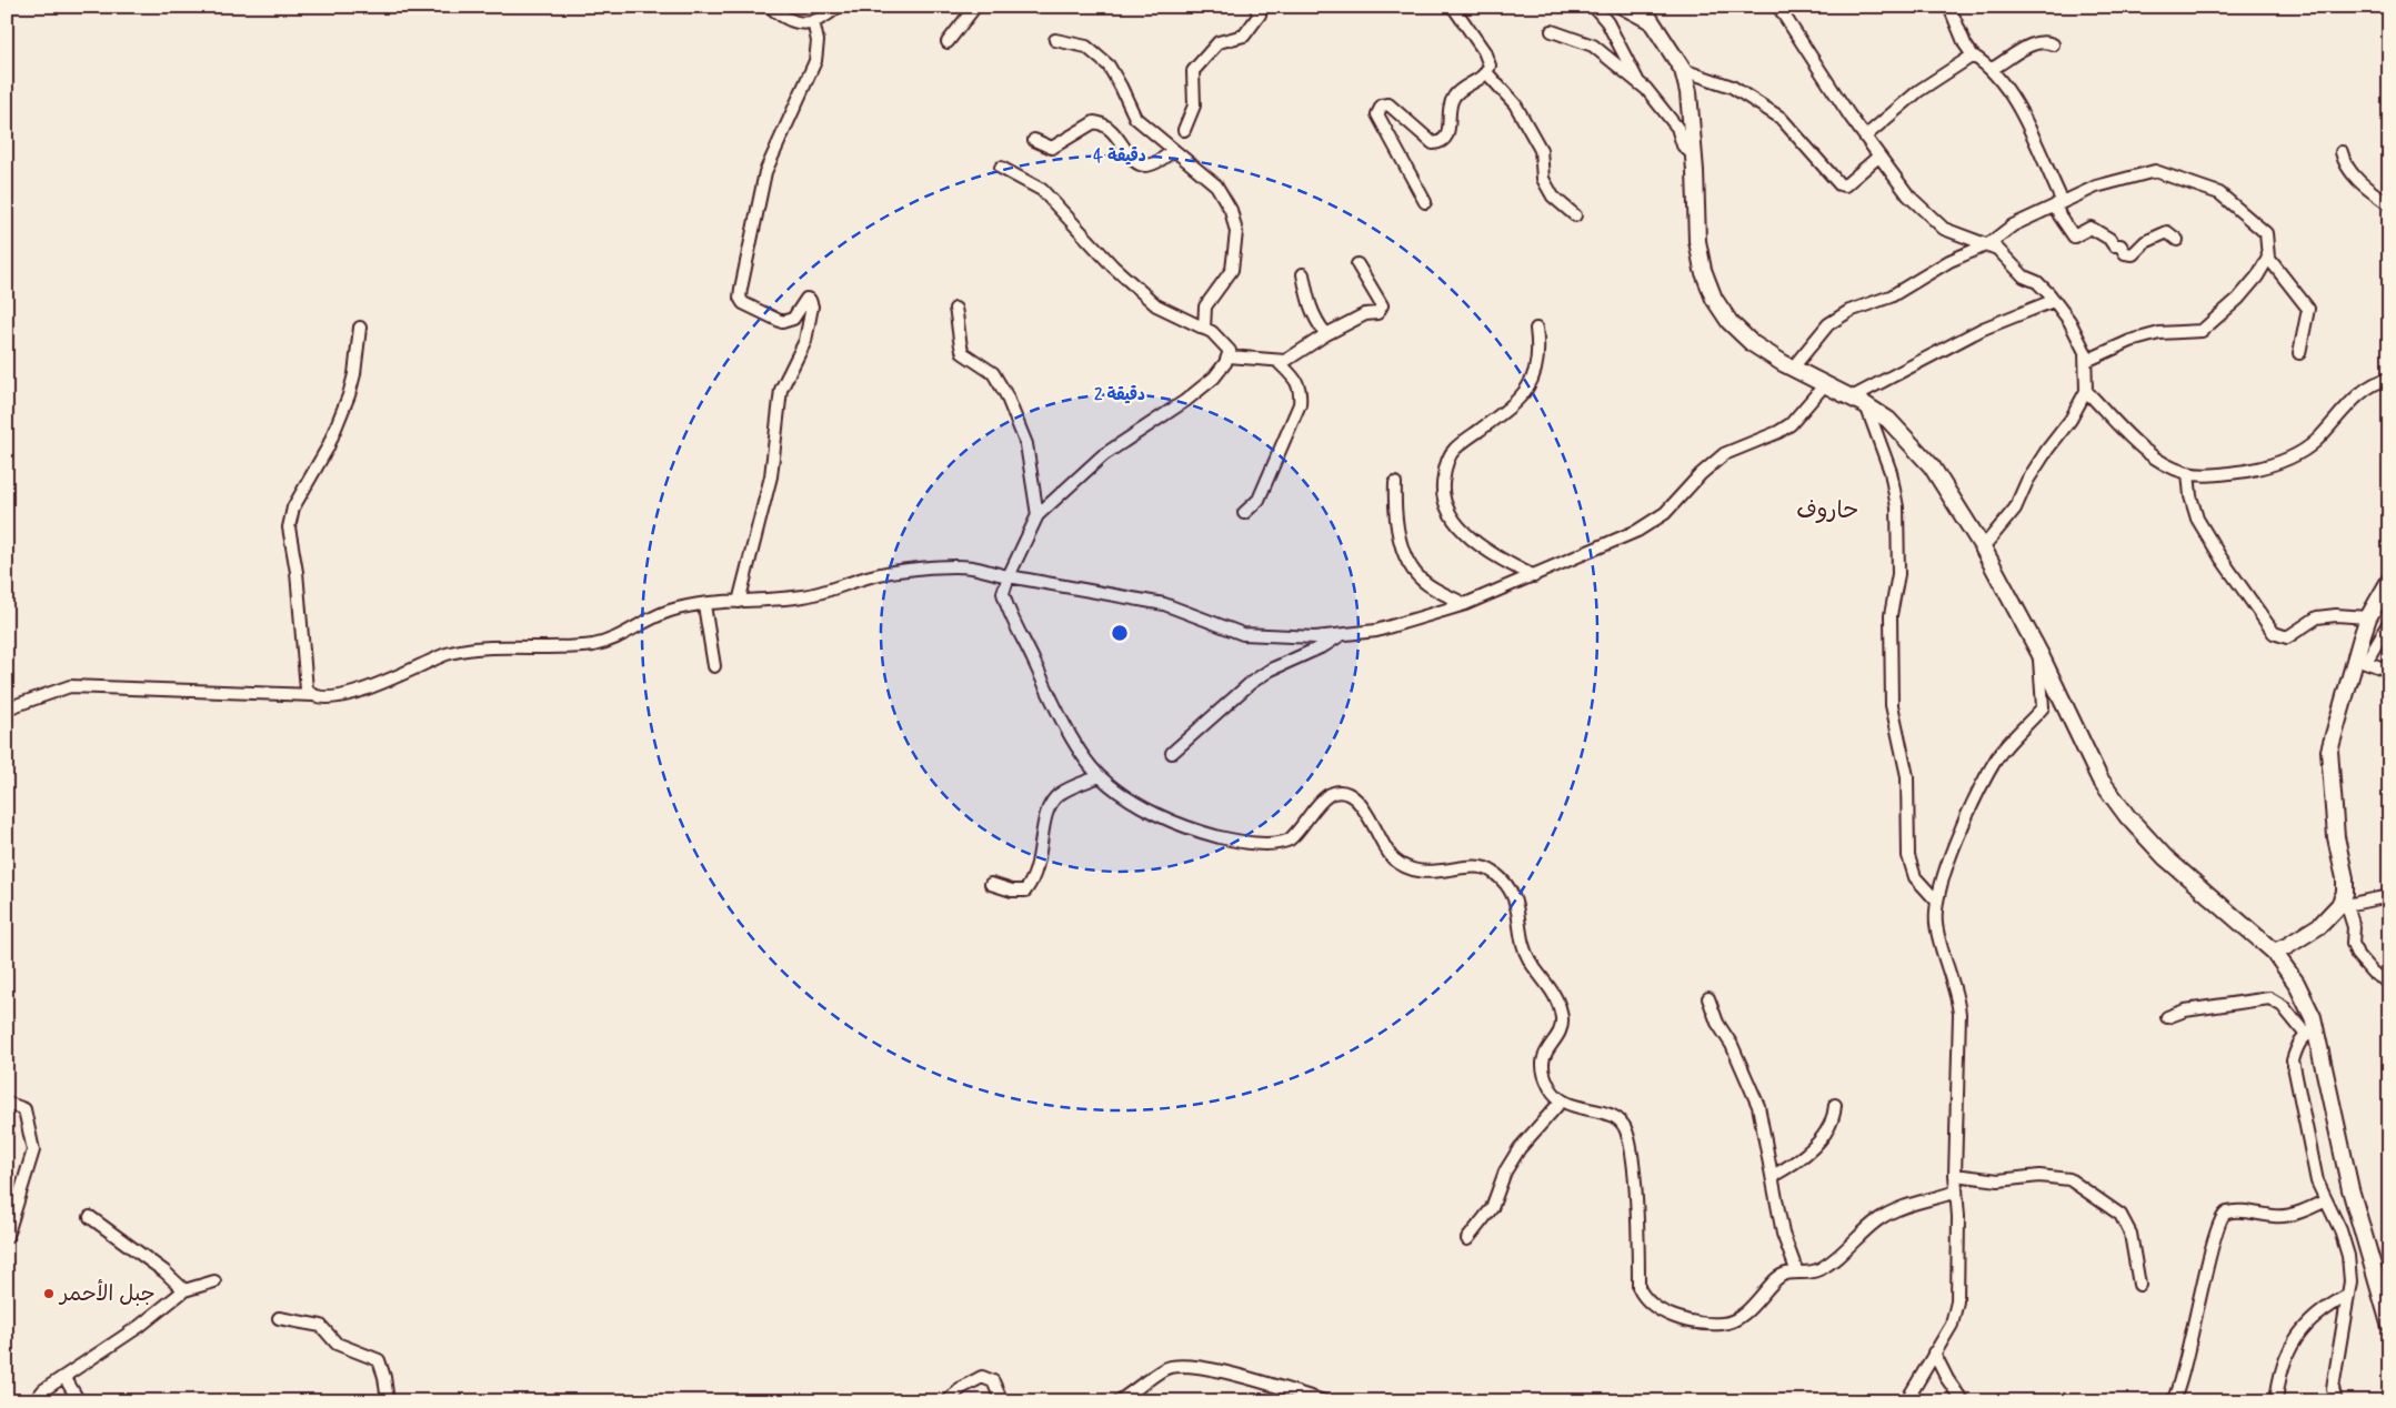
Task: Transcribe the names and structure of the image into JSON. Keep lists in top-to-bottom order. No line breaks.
{"districts":["حاروف"],"places":["جبل الأحمر"],"rings":["4 دقيقة","2 دقيقة"]}
